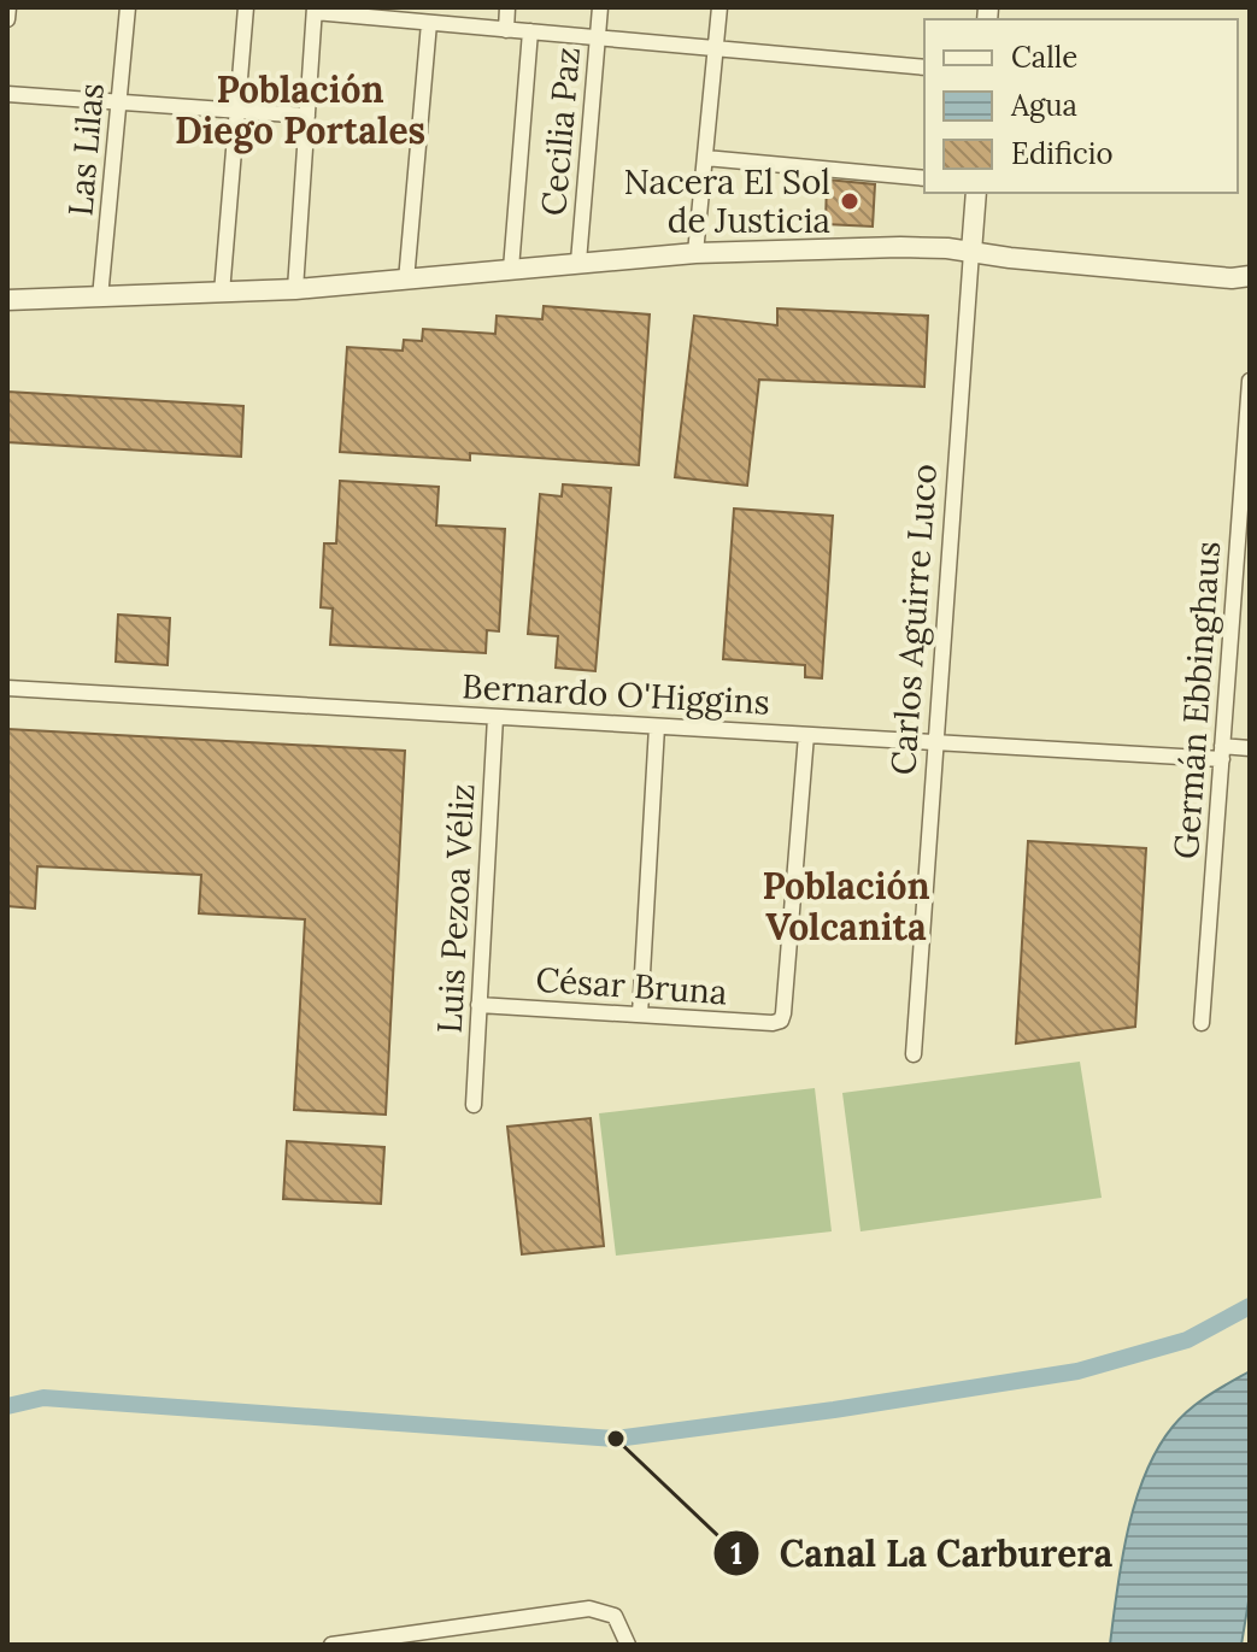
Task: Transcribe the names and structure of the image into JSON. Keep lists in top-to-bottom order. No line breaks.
{"streets":{"street":["Cecilia Paz","Las Lilas","Carlos Aguirre Luco","Bernardo O'Higgins","Germán Ebbinghaus","Luis Pezoa Véliz","César Bruna"]},"crossings":[["Carlos Aguirre Luco","Bernardo O'Higgins"],["Bernardo O'Higgins","Germán Ebbinghaus"],["Bernardo O'Higgins","Luis Pezoa Véliz"],["Bernardo O'Higgins","César Bruna"],["Luis Pezoa Véliz","César Bruna"]],"districts":["Población Diego Portales","Población Volcanita"],"places":["Nacera El Sol de Justicia","Canal La Carburera"],"legend":["Calle","Agua","Edificio"]}
